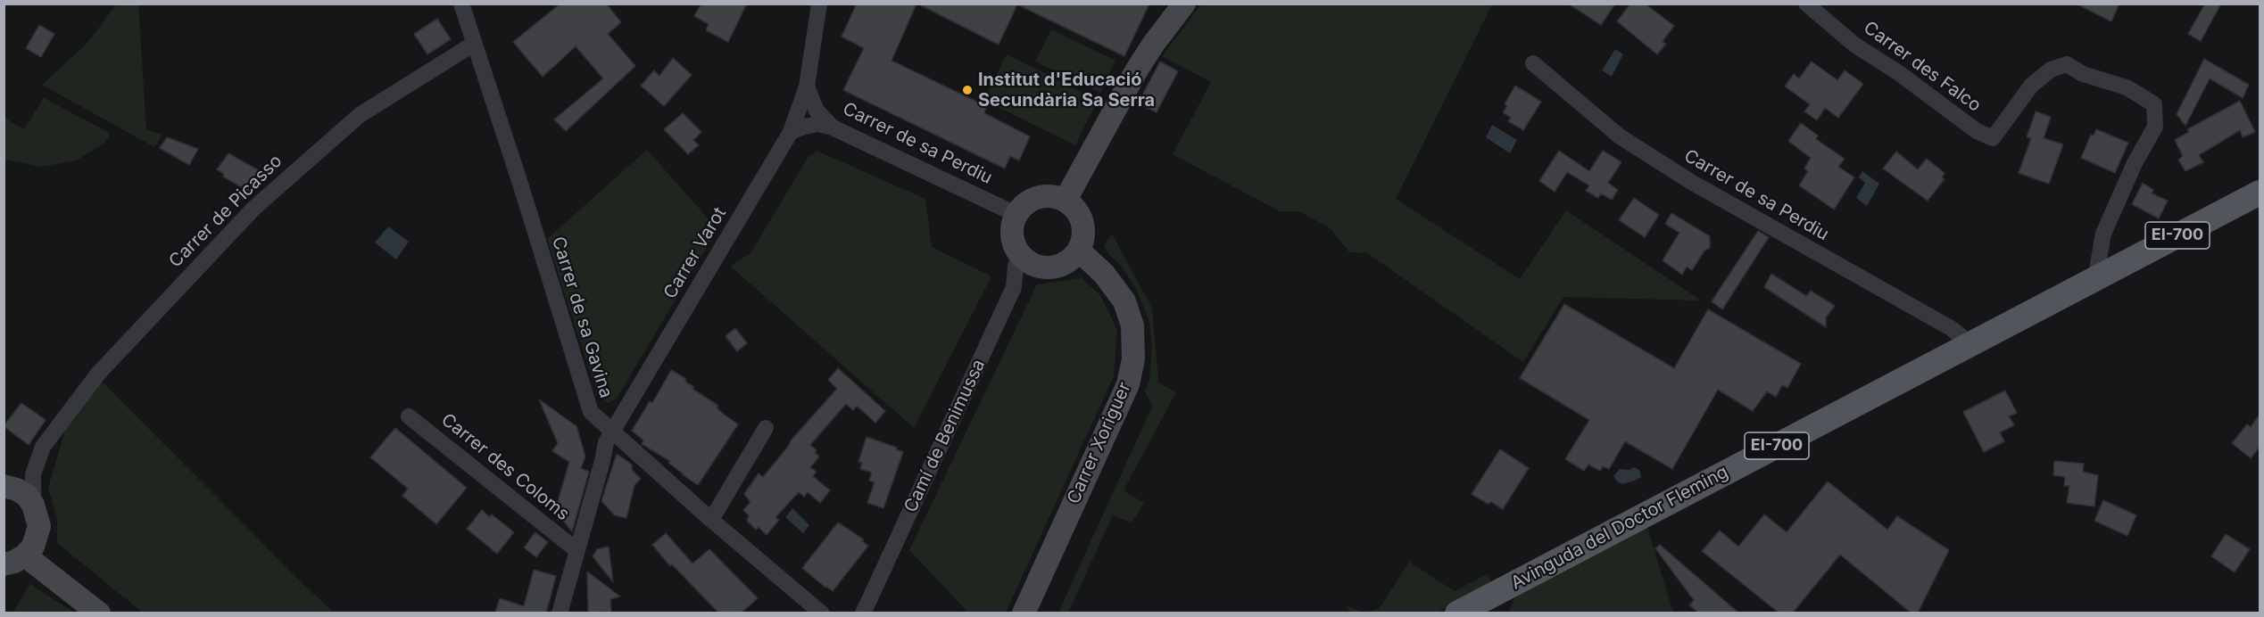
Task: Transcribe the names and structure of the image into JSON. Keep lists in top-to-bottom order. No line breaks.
{"streets":{"main road":["EI-700","Avinguda del Doctor Fleming"],"street":["Carrer des Falco","Carrer de sa Perdiu","Carrer de Picasso","Carrer Varot","Carrer de sa Gavina","Camí de Benimussa","Carrer Xoriguer","Carrer des Coloms"]},"crossings":[["Carrer des Falco","EI-700"],["Carrer des Falco","Avinguda del Doctor Fleming"],["Carrer de sa Perdiu","Carrer Varot"],["Carrer de sa Perdiu","Camí de Benimussa"],["Carrer de sa Perdiu","Carrer Xoriguer"],["Carrer de sa Perdiu","Avinguda del Doctor Fleming"],["Carrer de Picasso","Carrer de sa Gavina"],["EI-700","Avinguda del Doctor Fleming"],["Carrer Varot","Carrer de sa Gavina"],["Carrer Varot","Carrer des Coloms"],["Camí de Benimussa","Carrer Xoriguer"]],"places":["Institut d'Educació Secundària Sa Serra"]}
